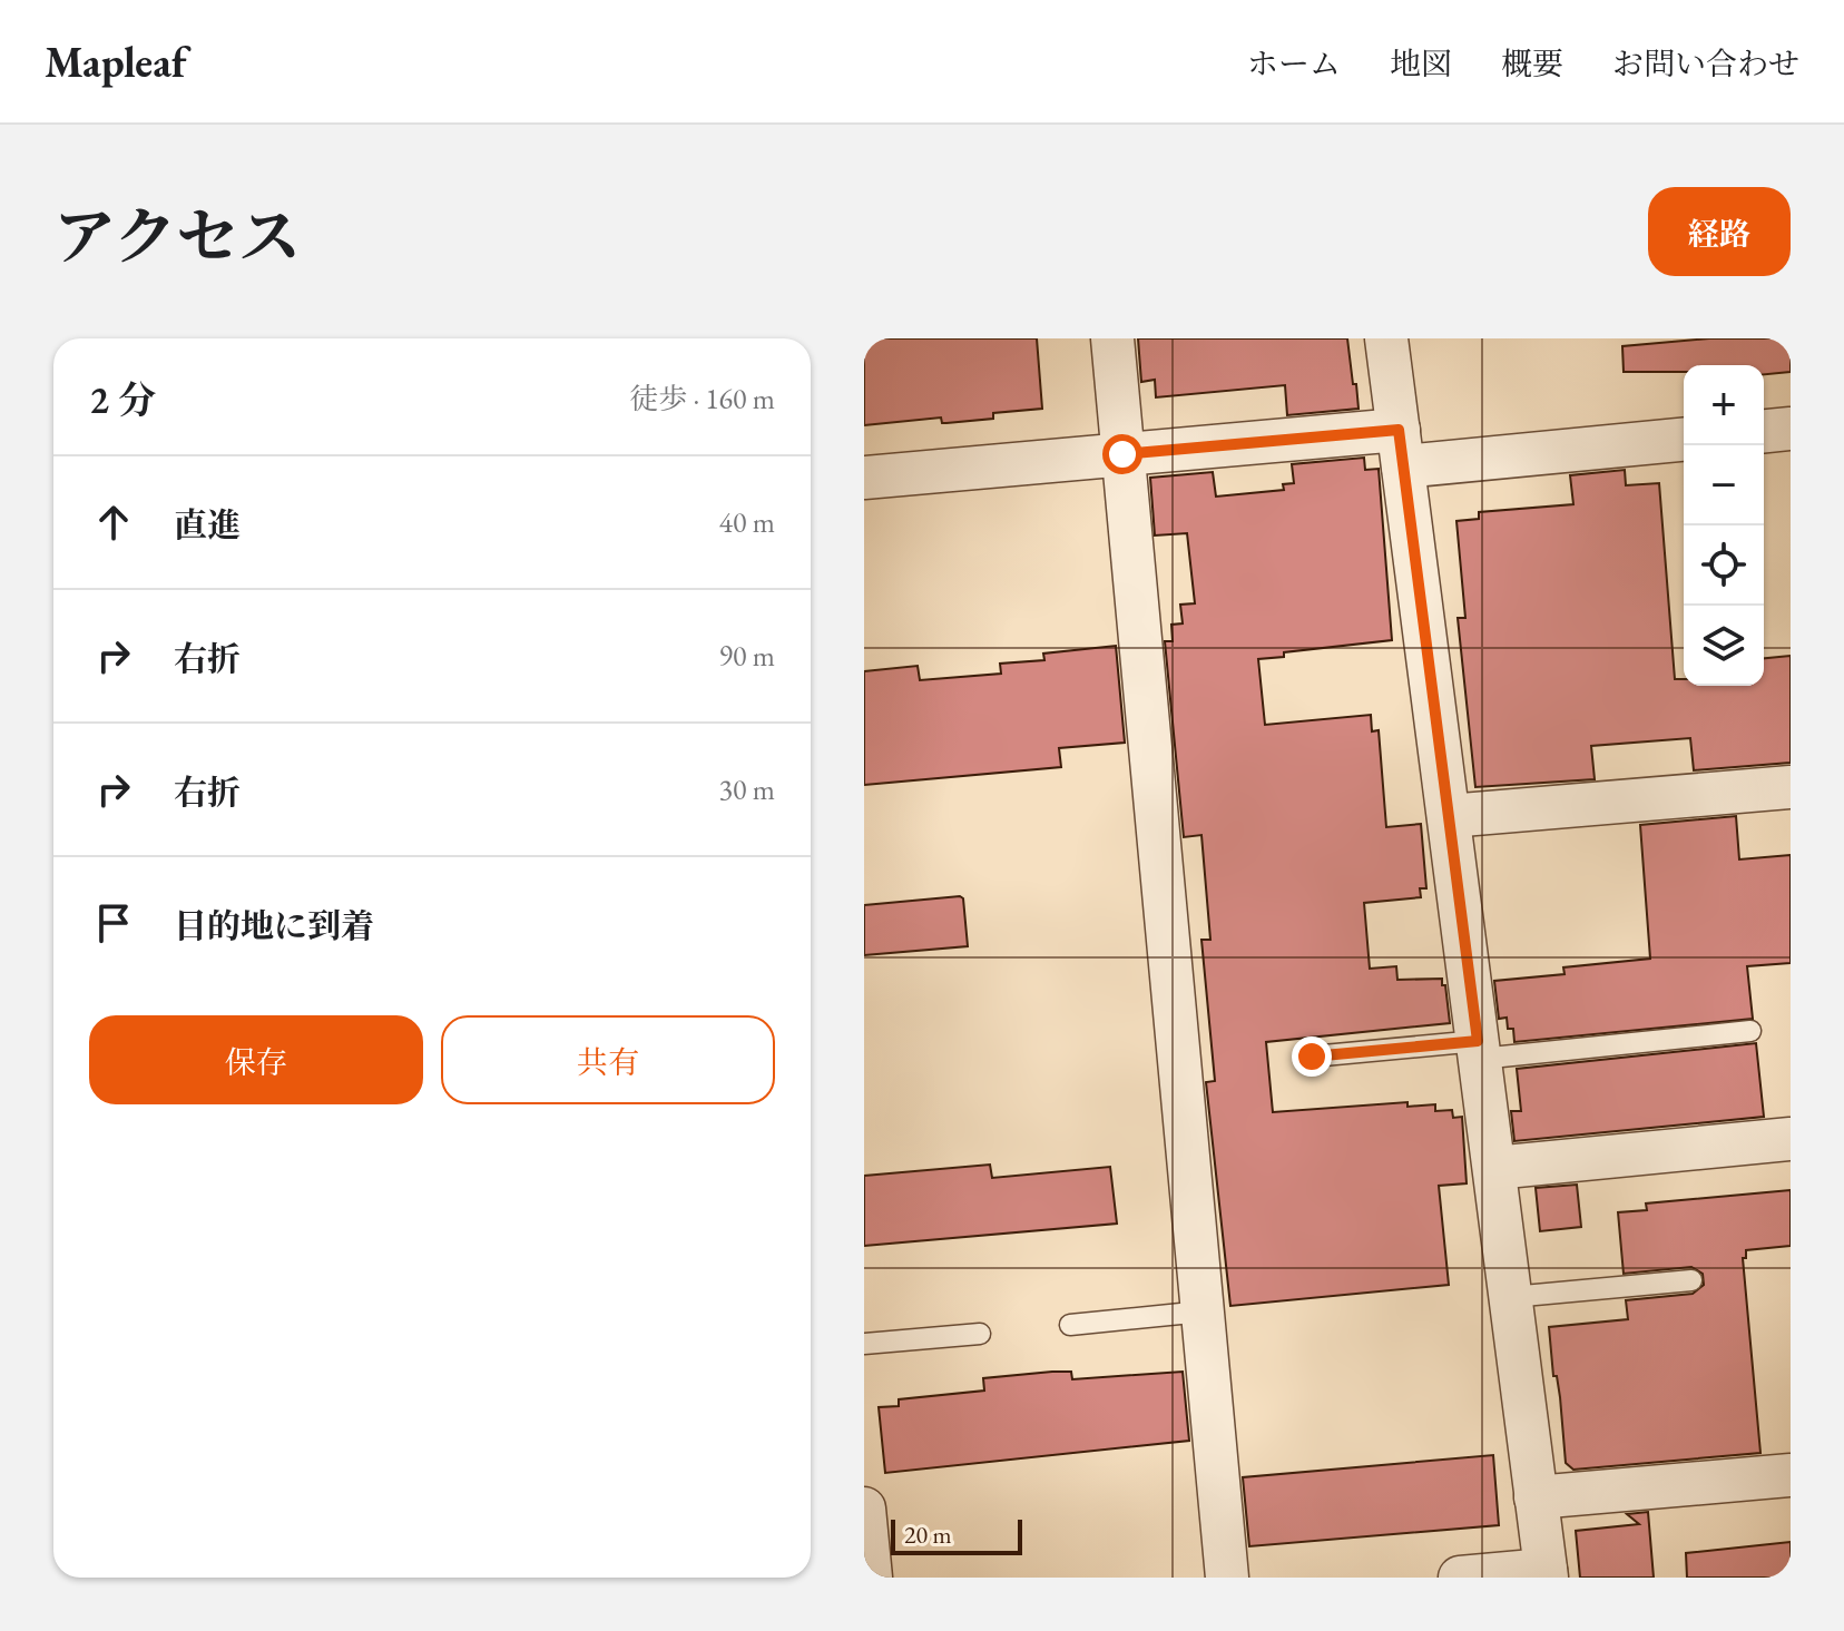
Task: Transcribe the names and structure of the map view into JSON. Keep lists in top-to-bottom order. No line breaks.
{"scale_bar":"20 m","page":{"header":"Mapleaf","nav":["ホーム","地図","概要","お問い合わせ"],"title":"アクセス","buttons":["経路",["保存","共有"]],"heading":["2 分","徒歩 · 160 m"],"map_buttons":["+","−"],"list":[["直進","40 m"],["右折","90 m"],["右折","30 m"],"目的地に到着"],"scale":"20 m"}}
